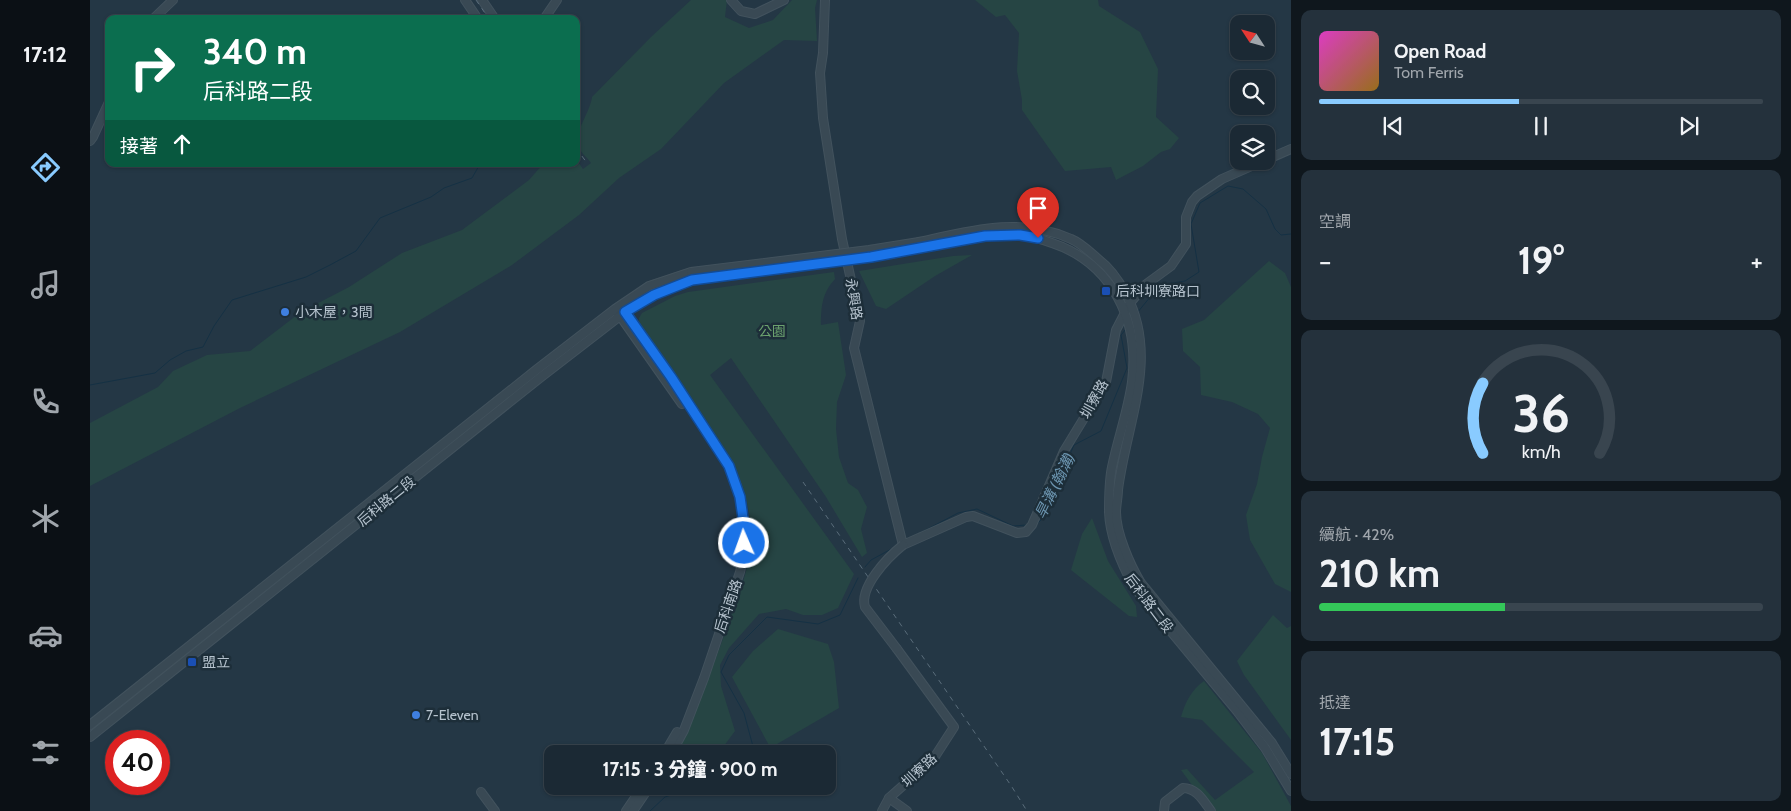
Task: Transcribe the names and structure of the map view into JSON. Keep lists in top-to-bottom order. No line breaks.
{"streets":{"street":["永興路","圳寮路","后科路二段","后科南路"]},"crossings":[["永興路","圳寮路"],["后科路二段","后科南路"]],"water":["旱溝 (翰溝)"],"parks":["公園"],"places":{"transit":["后科圳寮路口","盟立"],"other":["小木屋，3間","7-Eleven"]},"north":"top left","page":{"tabs":"17:12","turn":["340 m","后科路二段"],"song":["Open Road","Tom Ferris"],"then":"接著","tile":["空調",["續航 · 42%","210 km"],["抵達","17:15"]],"heat":["−","19°","+"],"limit":"40","trip":"17:15 · 3 分鐘 · 900 m","gauge":["36","km/h"]}}
